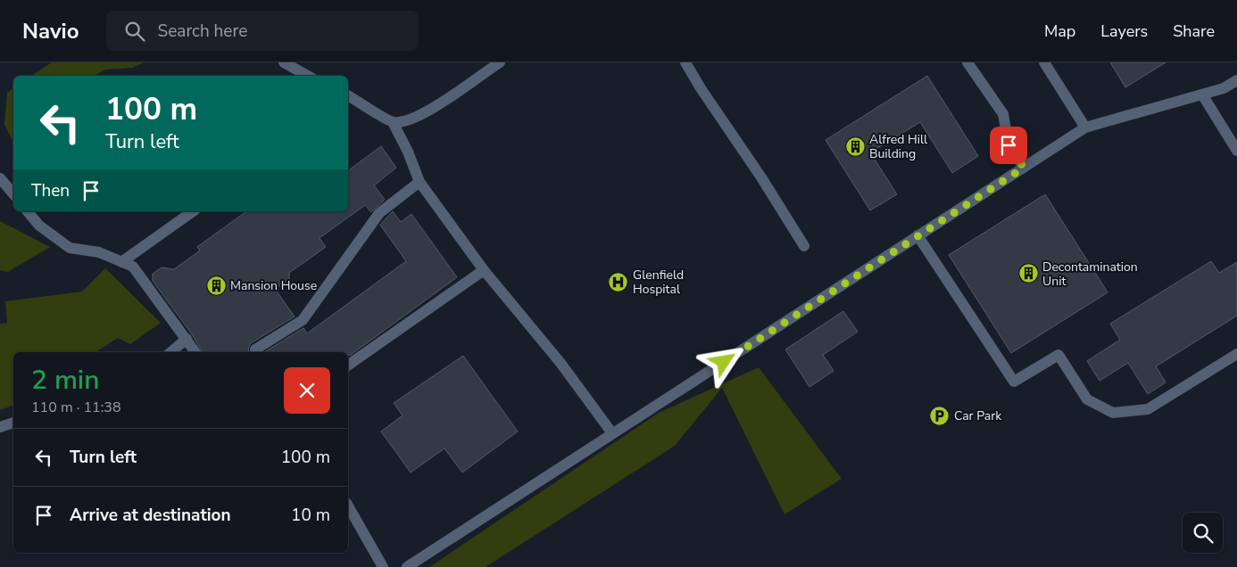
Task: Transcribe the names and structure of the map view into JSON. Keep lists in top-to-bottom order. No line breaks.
{"places":{"building":["Alfred Hill Building","Decontamination Unit","Mansion House"],"hospital":["Glenfield Hospital"],"parking":["Car Park"]},"page":{"header":"Navio","search":"Search here","nav":["Map","Layers","Share"],"turn":["100 m","Turn left"],"then":"Then","heading":["2 min","110 m · 11:38"],"list":[{"name":"Turn left","value":"100 m"},{"name":"Arrive at destination","value":"10 m"}]}}
